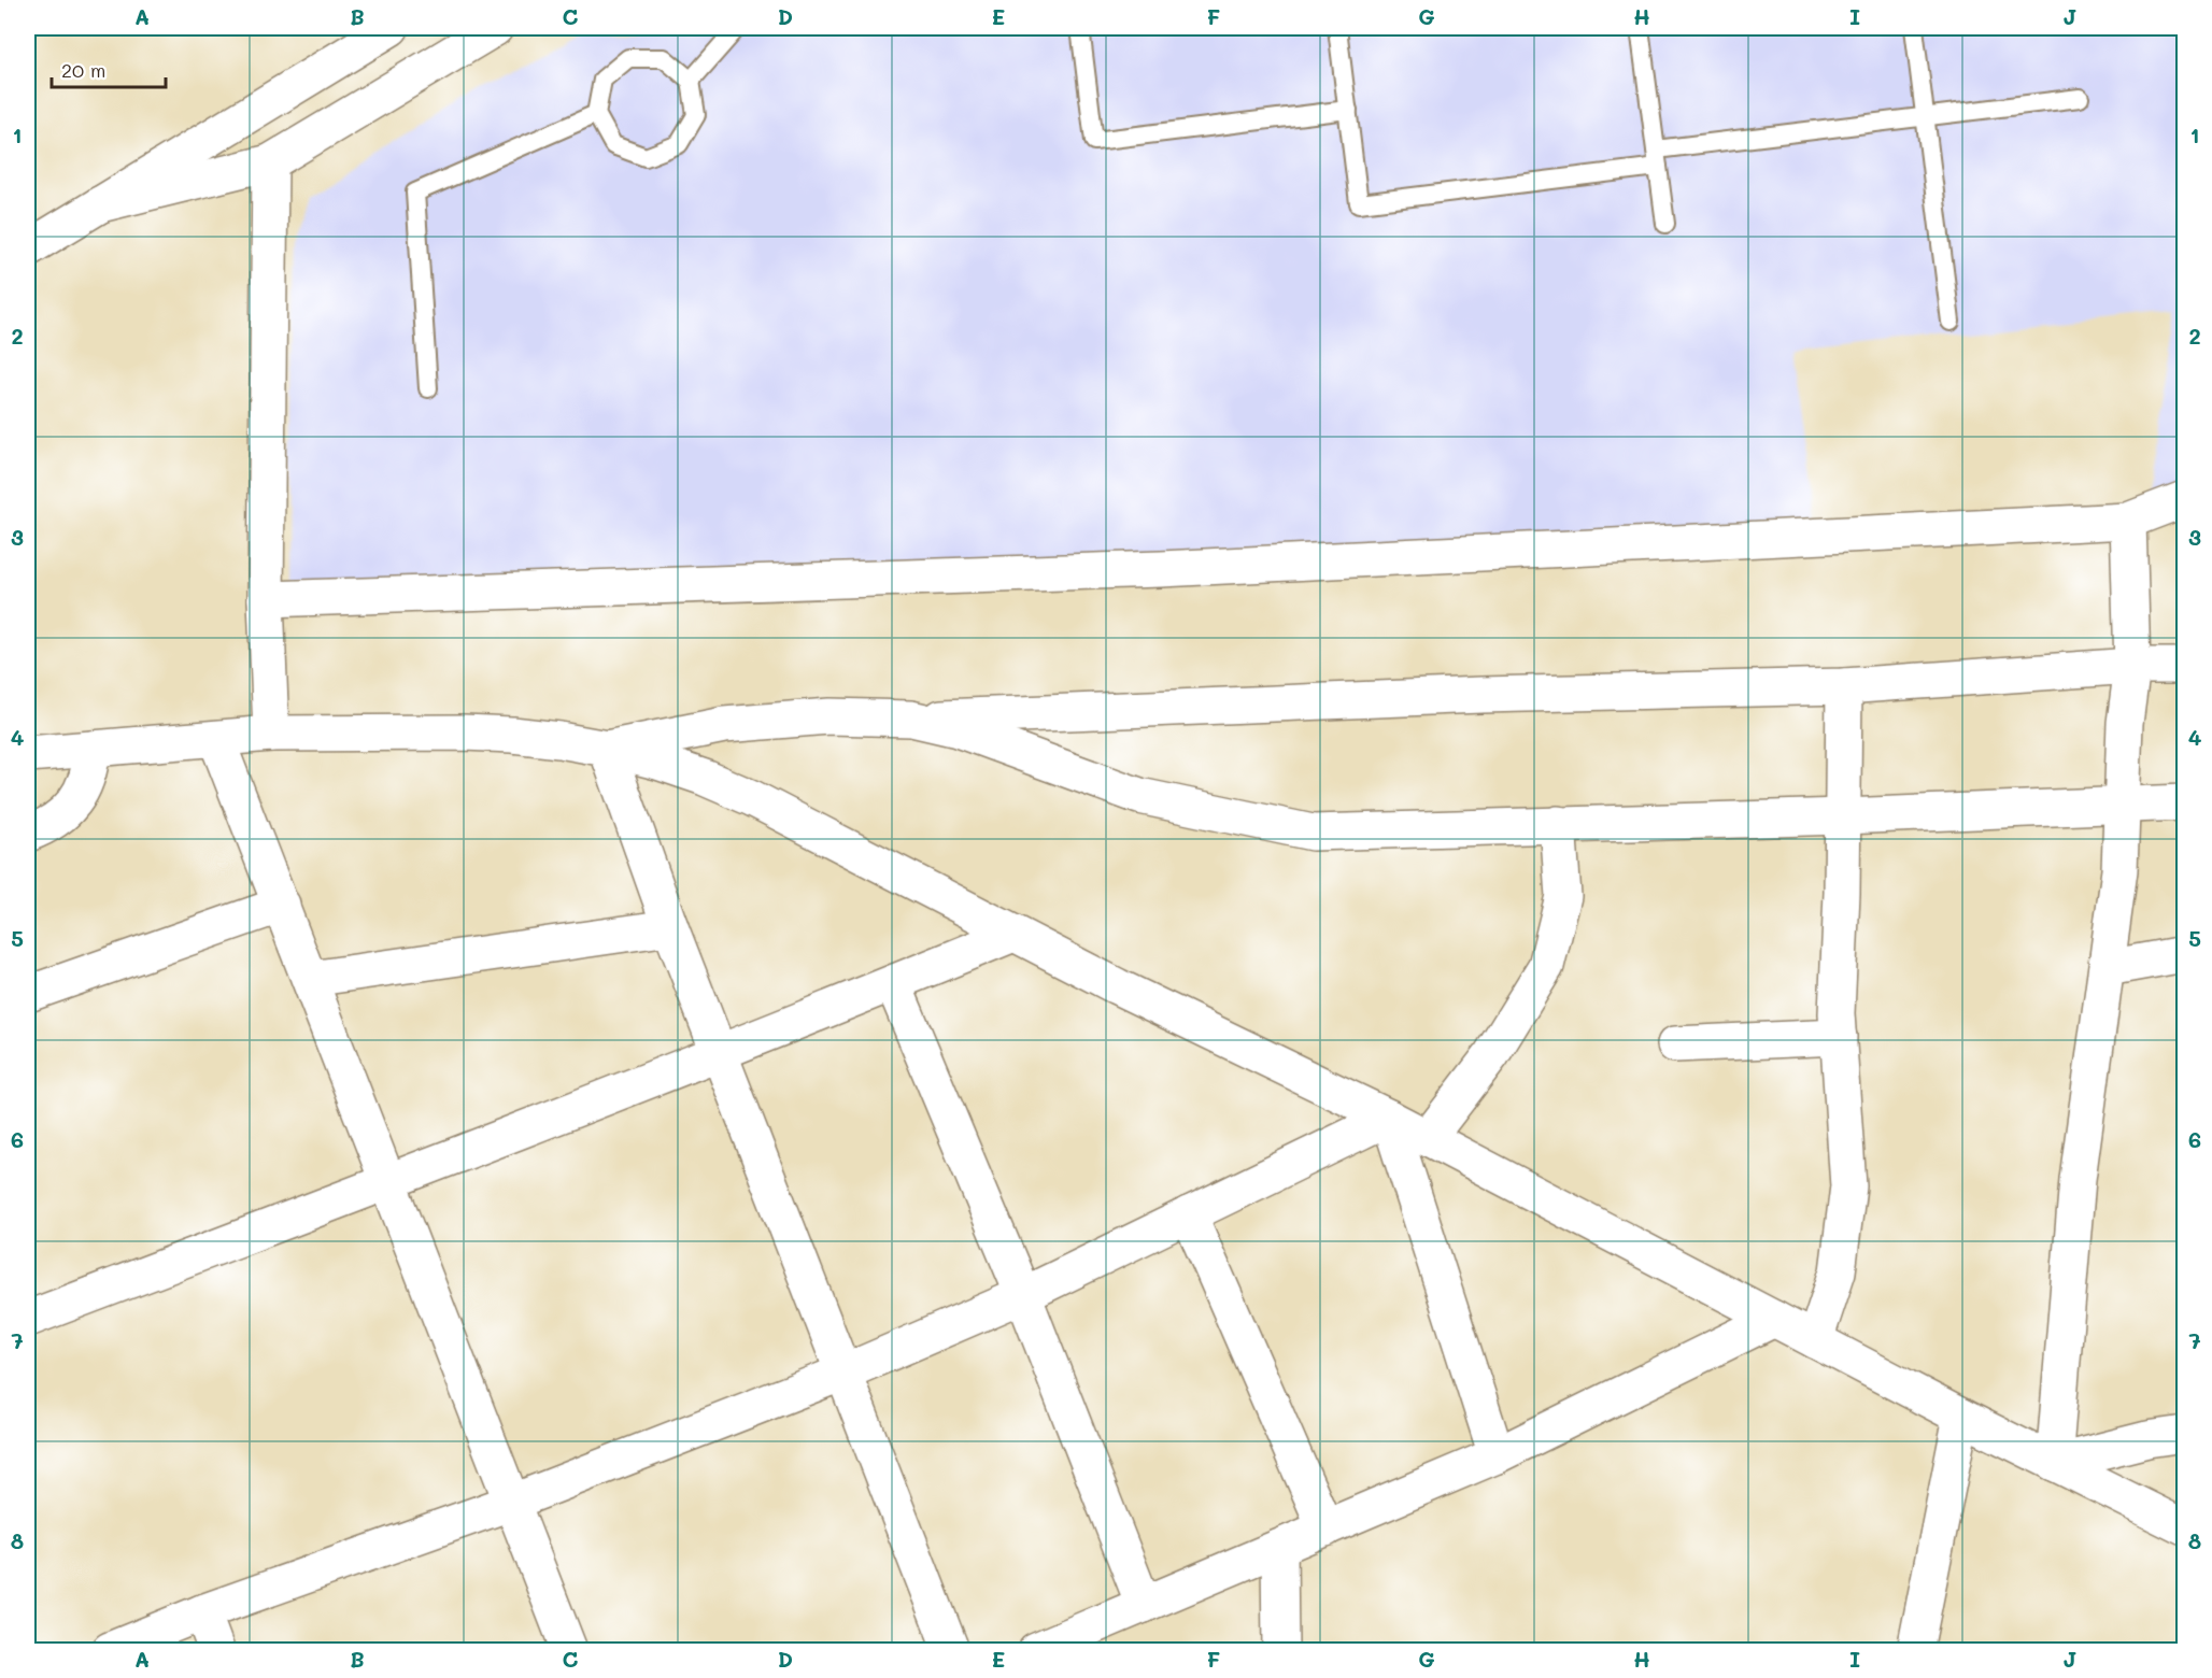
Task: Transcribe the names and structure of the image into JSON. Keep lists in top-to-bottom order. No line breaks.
{"scale_bar":"20 m","grid":{"columns":["A","B","C","D","E","F","G","H","I","J"],"rows":["1","2","3","4","5","6","7","8"]}}
